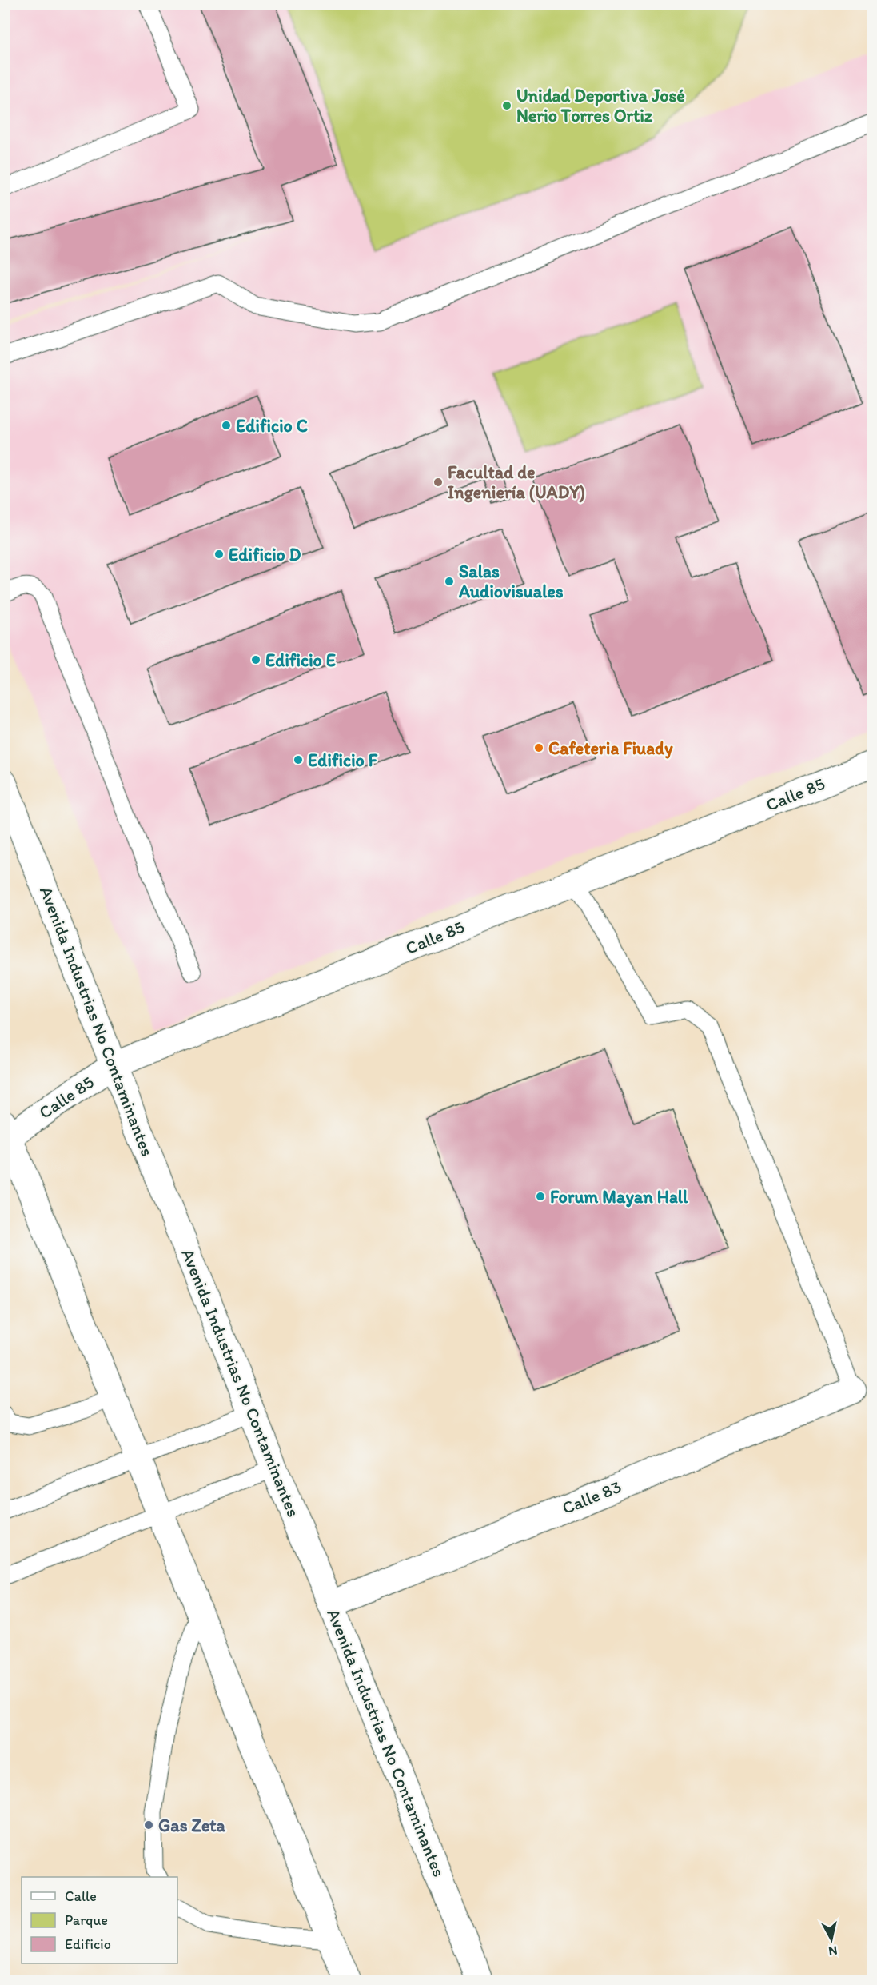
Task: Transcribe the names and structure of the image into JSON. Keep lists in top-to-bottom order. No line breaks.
{"streets":{"main road":["Calle 85","Avenida Industrias No Contaminantes","Calle 83"]},"crossings":[["Calle 85","Avenida Industrias No Contaminantes"],["Avenida Industrias No Contaminantes","Calle 83"]],"places":["Unidad Deportiva José Nerio Torres Ortiz","Edificio C","Facultad de Ingeniería (UADY)","Edificio D","Salas Audiovisuales","Edificio E","Cafeteria Fiuady","Edificio F","Forum Mayan Hall","Gas Zeta"],"legend":["Calle","Parque","Edificio"],"north":"bottom"}
